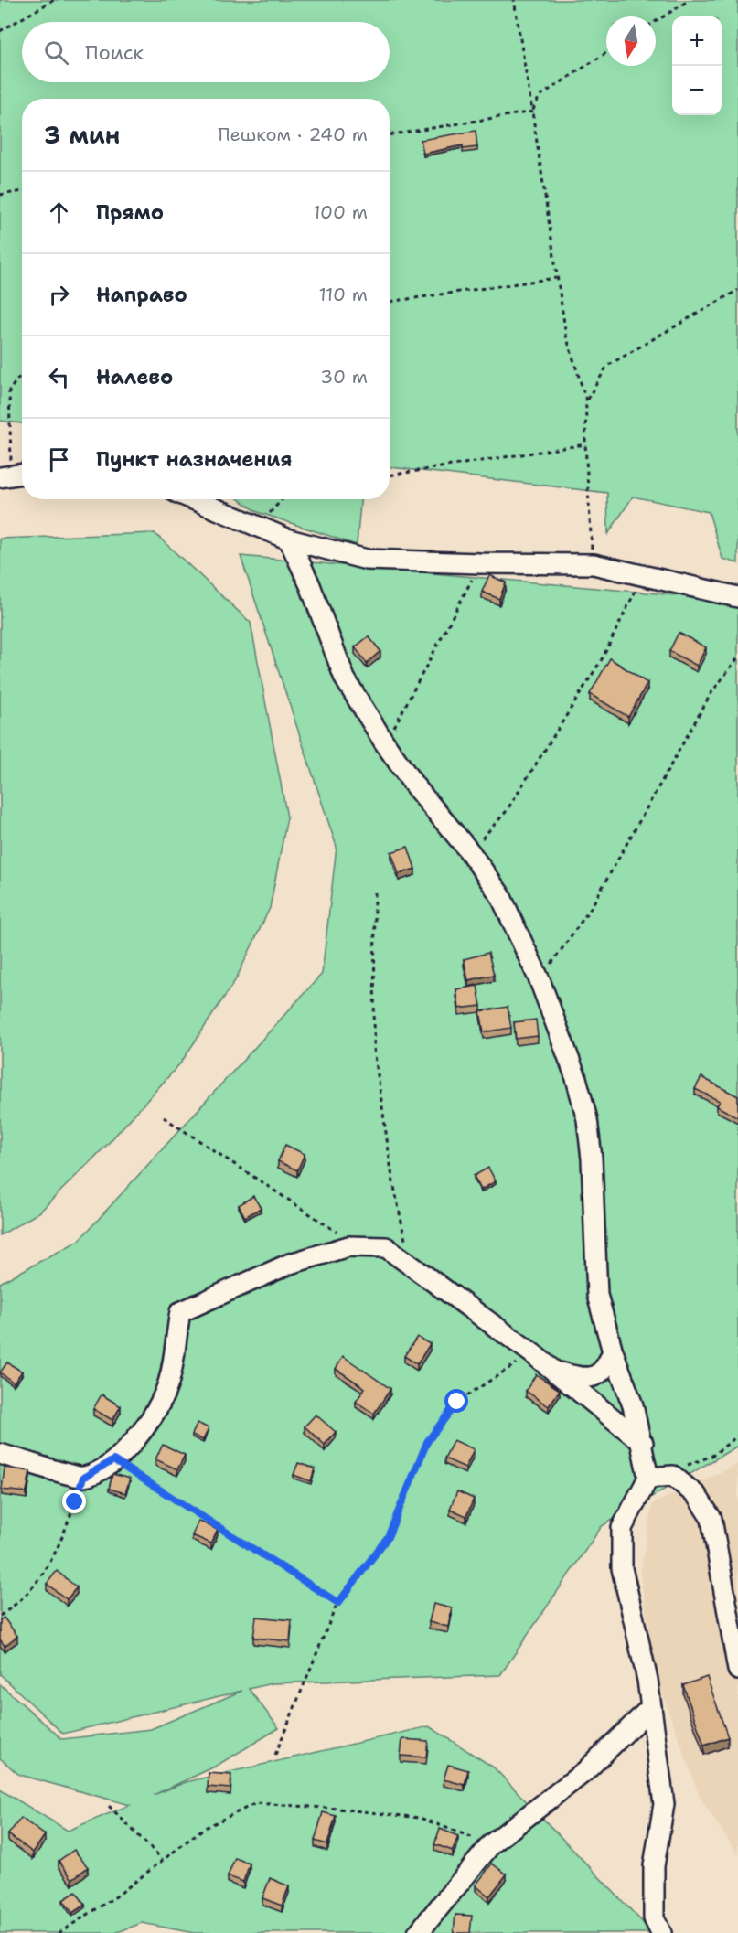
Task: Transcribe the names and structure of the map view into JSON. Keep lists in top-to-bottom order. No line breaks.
{"north":"bottom","page":{"map_buttons":["+","−"],"search":"Поиск","heading":["3 мин","Пешком · 240 m"],"list":[["Прямо","100 m"],["Направо","110 m"],["Налево","30 m"],"Пункт назначения"]}}
